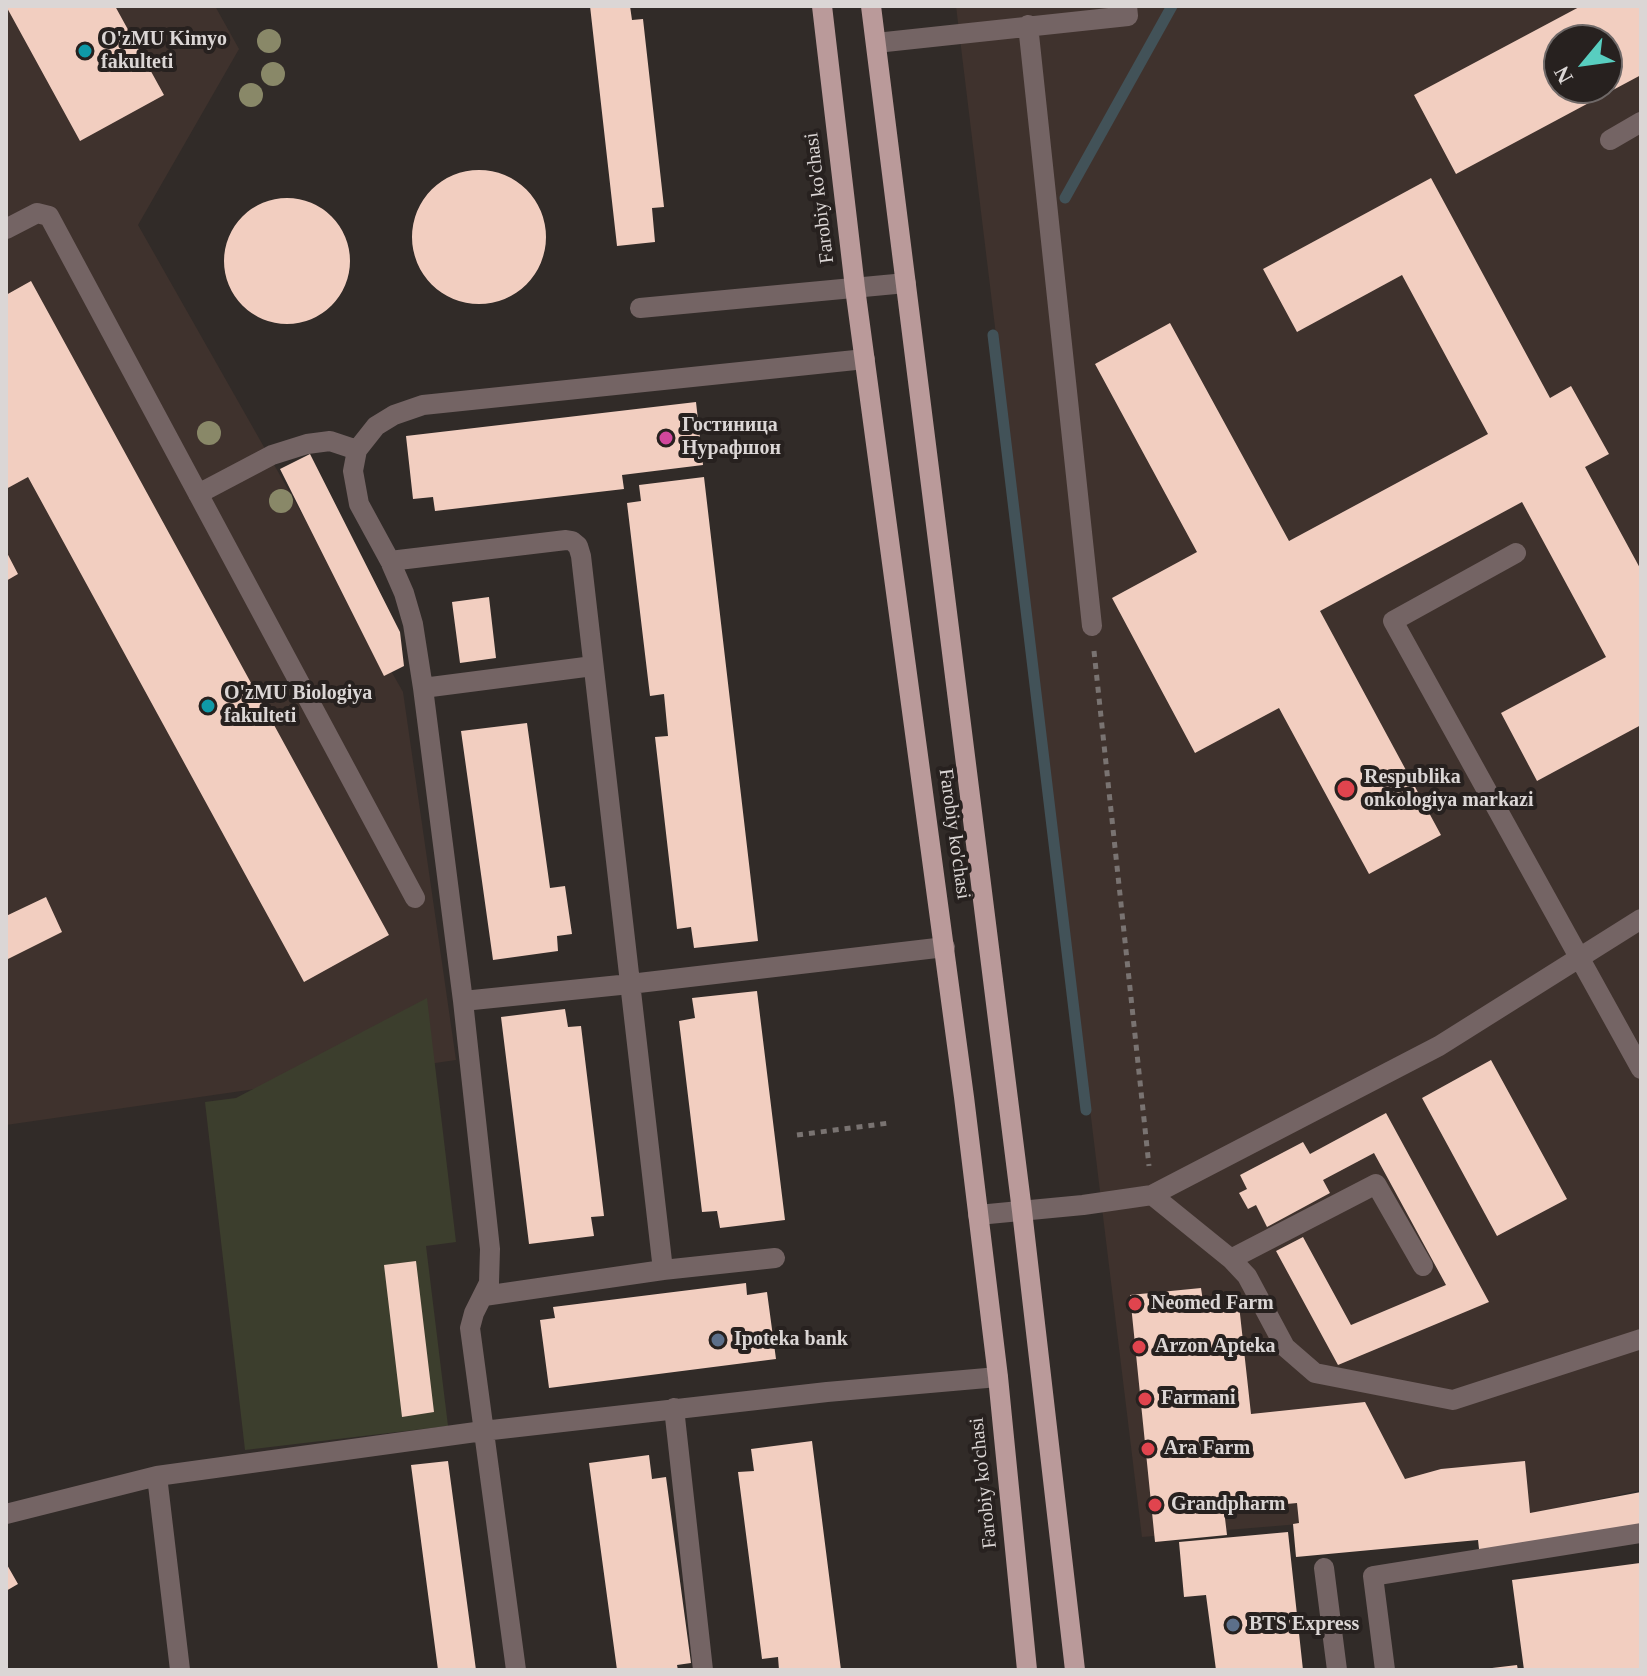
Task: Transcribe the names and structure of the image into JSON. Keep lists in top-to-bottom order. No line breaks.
{"streets":{"main road":["Farobiy ko'chasi"]},"places":["O'zMU Kimyo fakulteti","Гостиница Нурафшон","O'zMU Biologiya fakulteti","Respublika onkologiya markazi","Neomed Farm","Ipoteka bank","Arzon Apteka","Farmani","Ara Farm","Grandpharm","BTS Express"],"north":"bottom left"}
